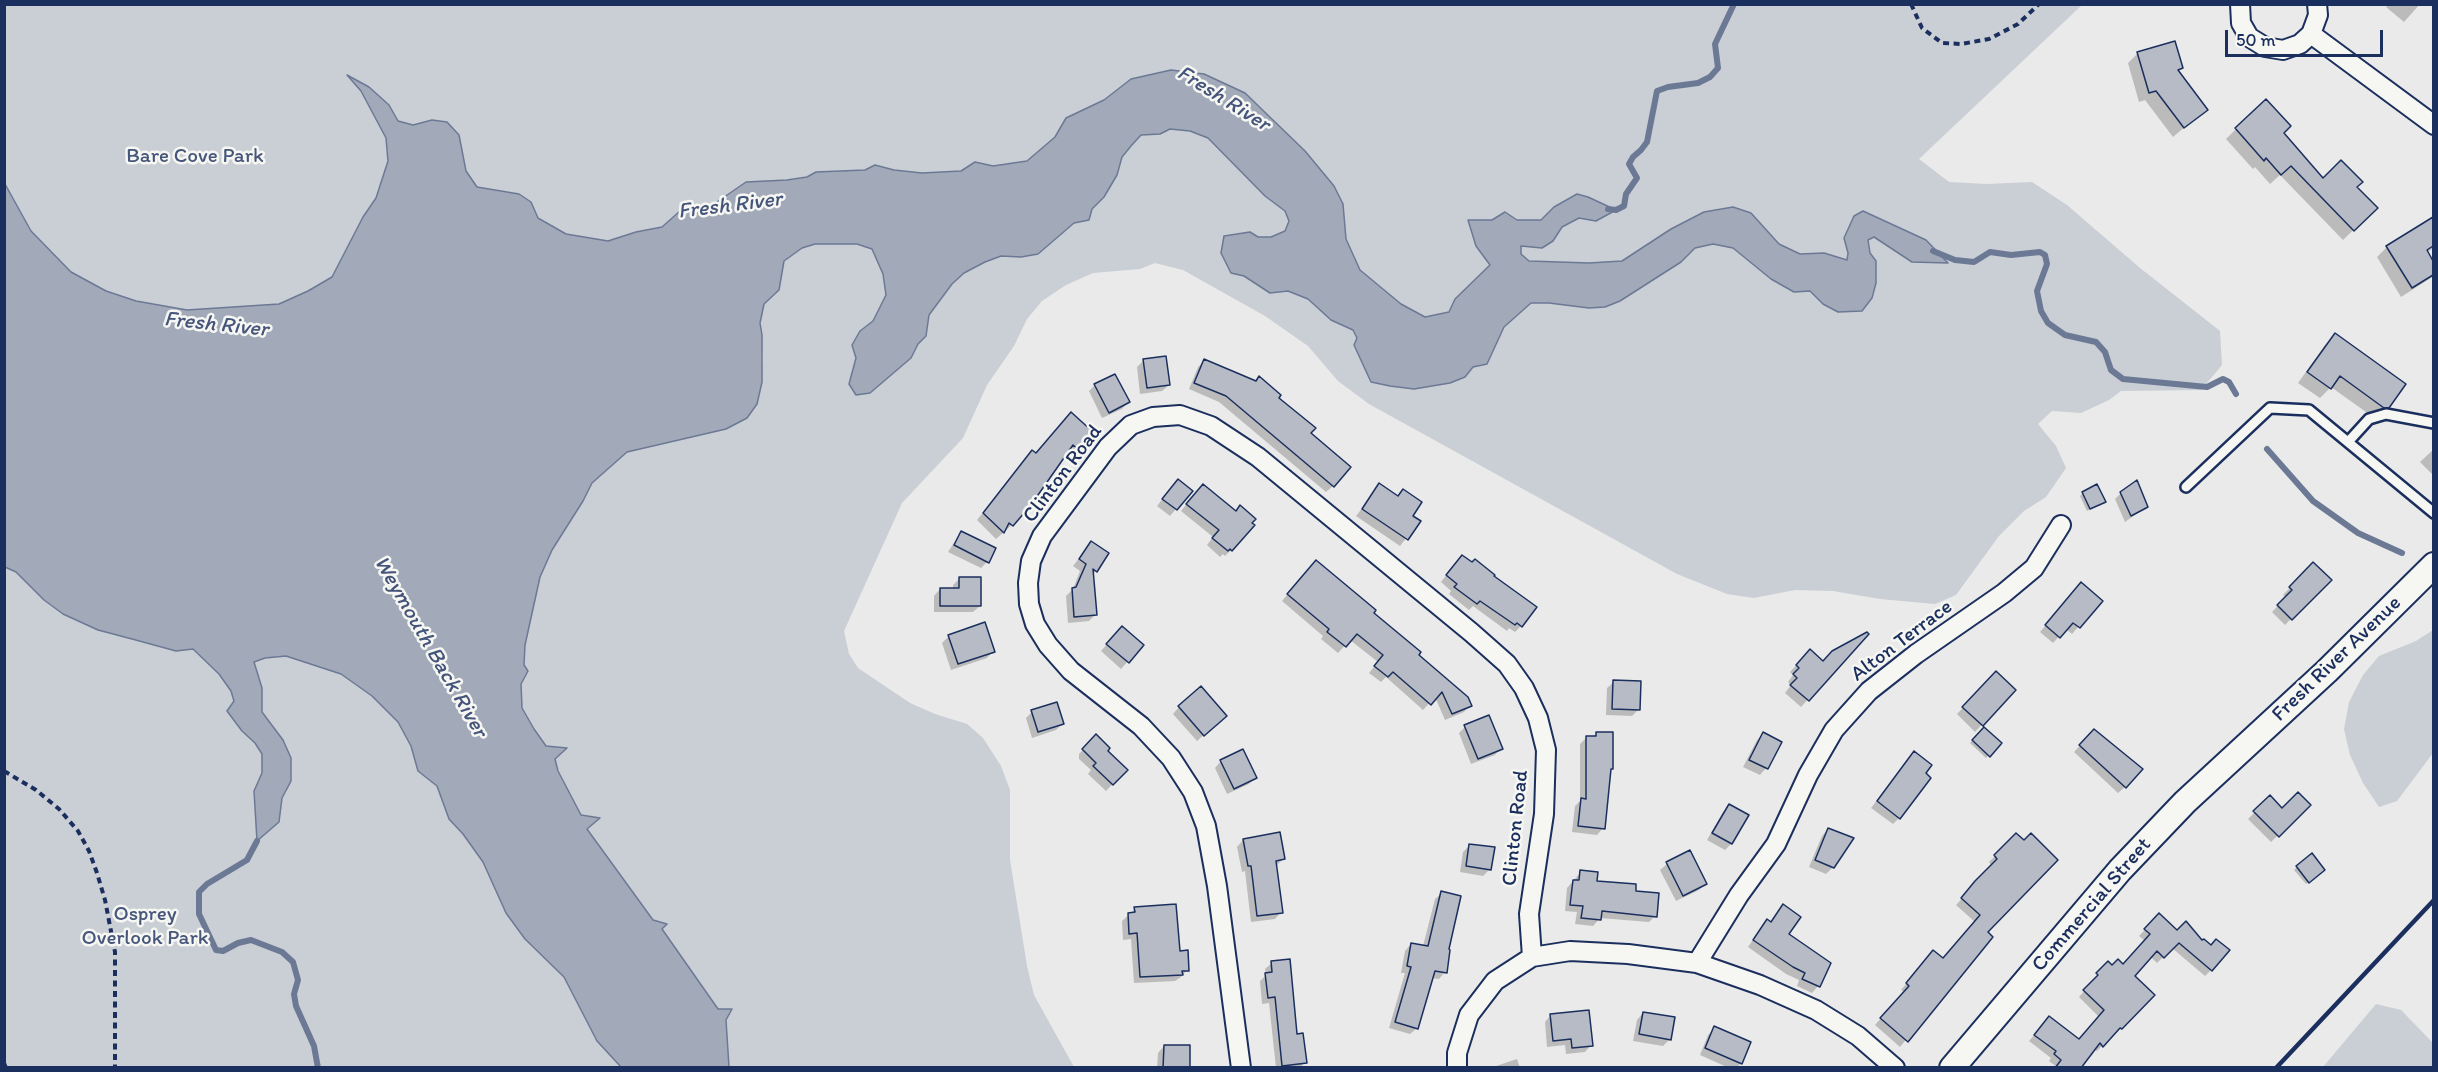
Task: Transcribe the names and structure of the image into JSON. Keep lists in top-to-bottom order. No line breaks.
{"streets":{"main road":["Fresh River Avenue","Commercial Street"],"street":["Clinton Road","Alton Terrace"]},"crossings":[["Fresh River Avenue","Commercial Street"]],"water":["Fresh River","Weymouth Back River"],"parks":["Bare Cove Park","Osprey Overlook Park"],"scale_bar":"50 m"}
